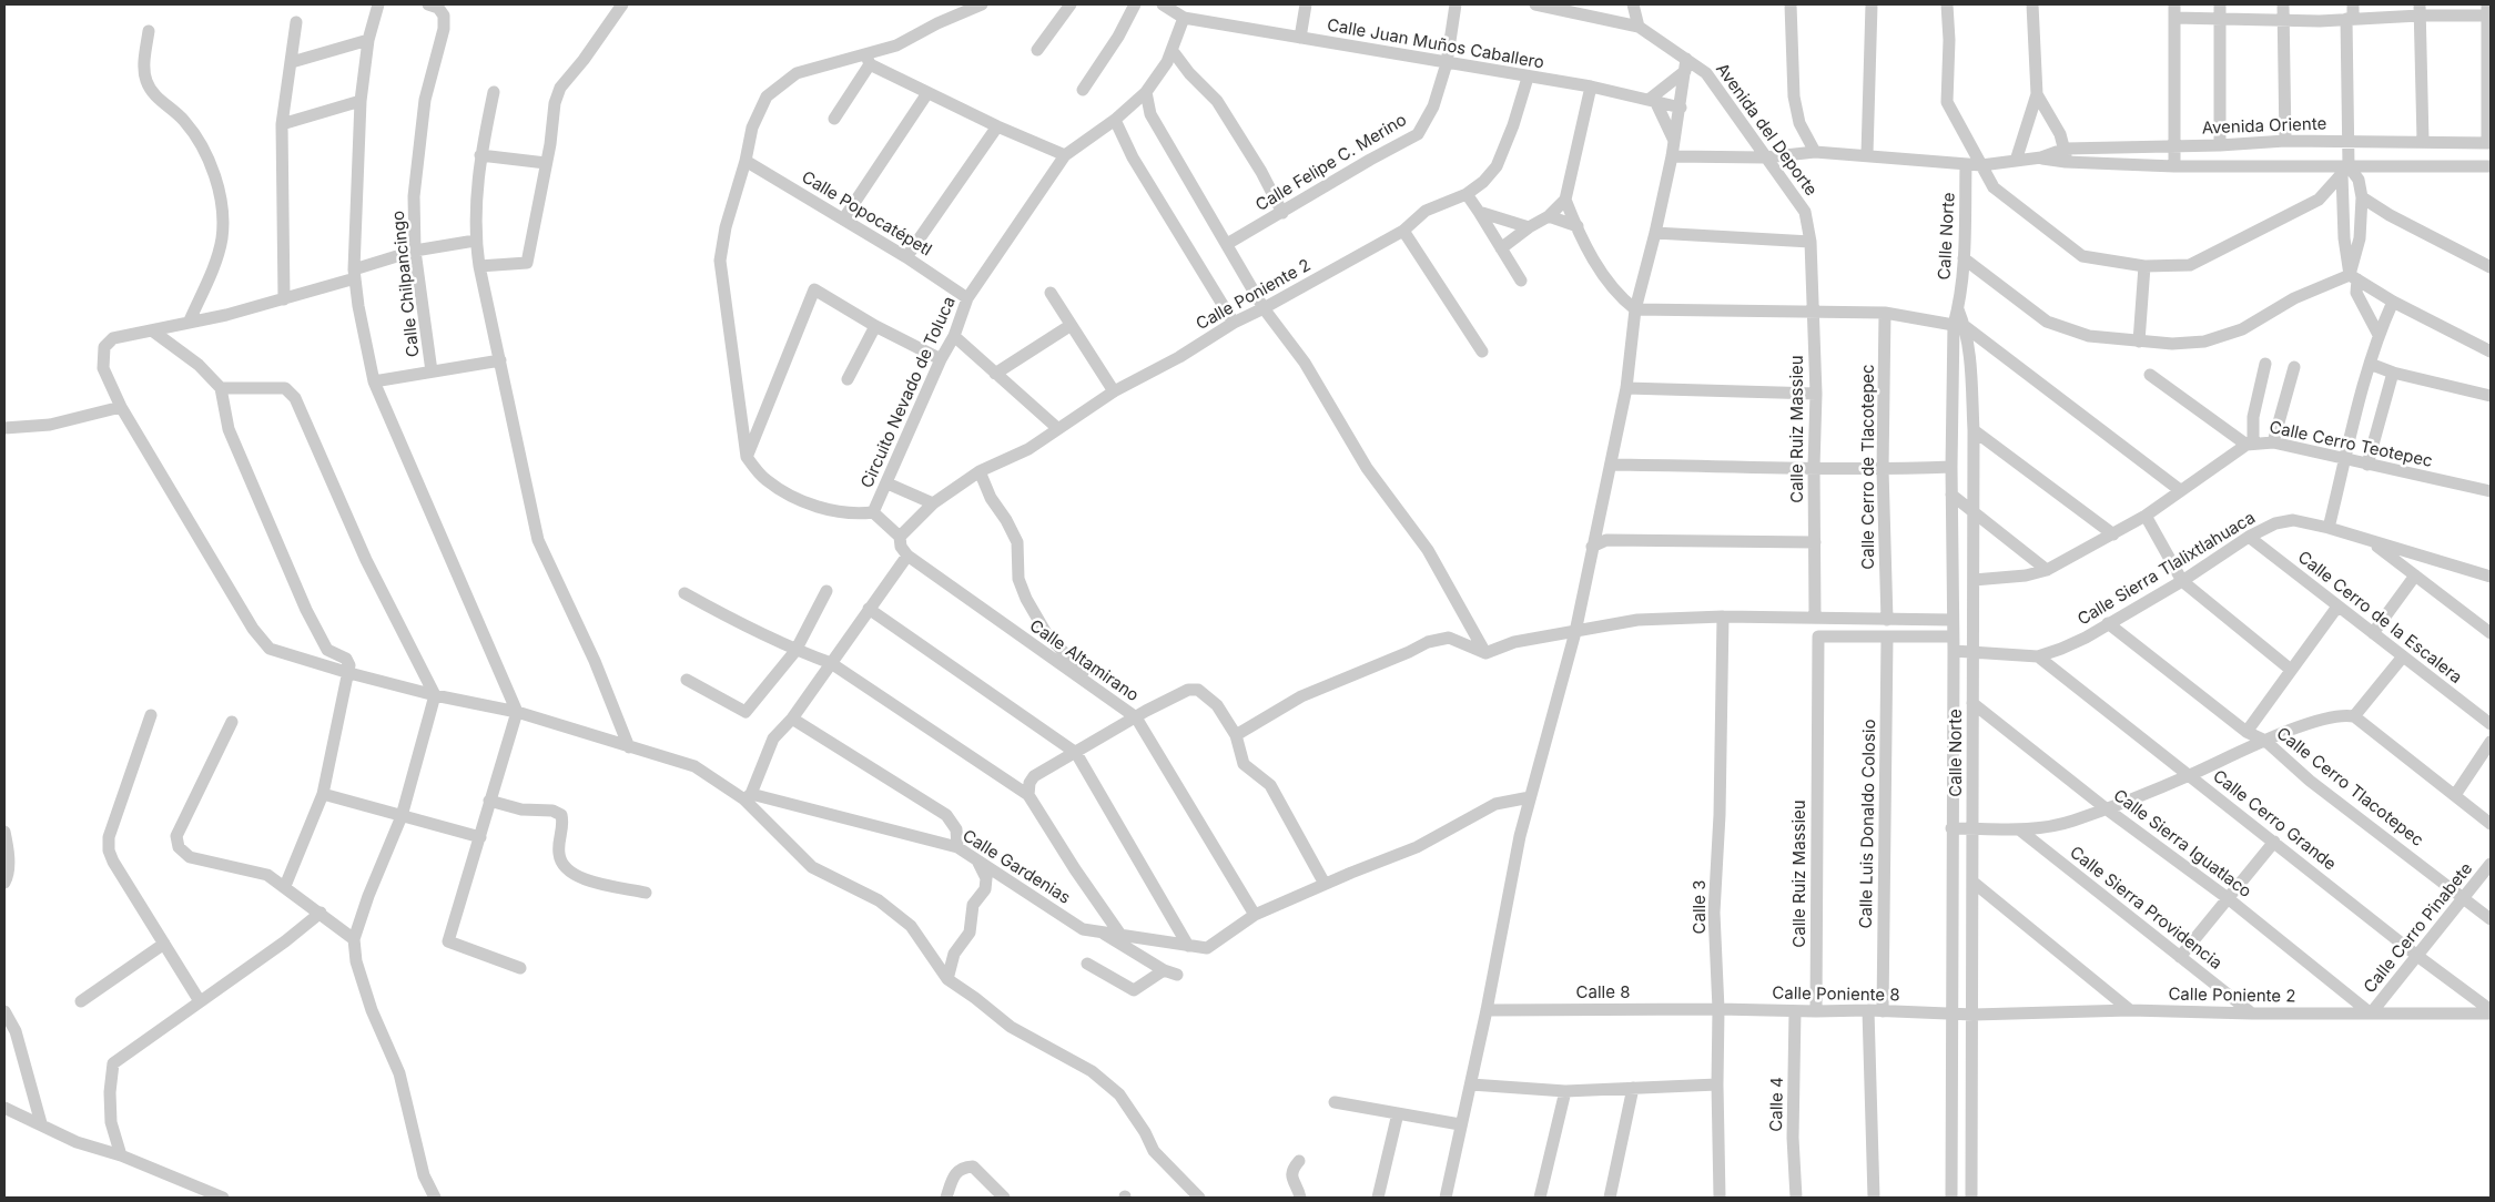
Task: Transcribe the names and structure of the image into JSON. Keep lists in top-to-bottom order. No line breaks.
{"streets":{"street":["Calle Juan Muños Caballero","Avenida Oriente","Avenida del Deporte","Calle Felipe C. Merino","Calle Popocatépetl","Calle Norte","Calle Chilpancingo","Calle Poniente 2","Circuito Nevado de Toluca","Calle Ruiz Massieu","Calle Cerro Teotepec","Calle Cerro de Tlacotepec","Calle Sierra Tlalixtlahuaca","Calle Cerro de la Escalera","Calle Altamirano","Calle Cerro Tlacotepec","Calle Cerro Grande","Calle Luis Donaldo Colosio","Calle Sierra Iguatlaco","Calle Gardenias","Calle 3","Calle Sierra Providencia","Calle Cerro Pinabete","Calle 8","Calle Poniente 8","Calle 4"]},"crossings":[["Calle Juan Muños Caballero","Calle Felipe C. Merino"],["Calle Juan Muños Caballero","Calle Poniente 2"],["Avenida Oriente","Avenida del Deporte"],["Avenida Oriente","Calle Norte"],["Avenida del Deporte","Calle Ruiz Massieu"],["Calle Popocatépetl","Circuito Nevado de Toluca"],["Calle Norte","Calle Poniente 2"],["Calle Norte","Calle Cerro Teotepec"],["Calle Norte","Calle Sierra Tlalixtlahuaca"],["Calle Norte","Calle Sierra Iguatlaco"],["Calle Norte","Calle Poniente 8"],["Calle Poniente 2","Calle Cerro Grande"],["Calle Poniente 2","Calle Sierra Iguatlaco"],["Calle Poniente 2","Calle Sierra Providencia"],["Calle Poniente 2","Calle Cerro Pinabete"],["Calle Poniente 2","Calle Poniente 8"],["Calle Ruiz Massieu","Calle Luis Donaldo Colosio"],["Calle Ruiz Massieu","Calle Poniente 8"],["Calle Sierra Tlalixtlahuaca","Calle Cerro de la Escalera"],["Calle Sierra Tlalixtlahuaca","Calle Cerro Tlacotepec"],["Calle Sierra Tlalixtlahuaca","Calle Cerro Grande"],["Calle Altamirano","Calle Gardenias"],["Calle Cerro Tlacotepec","Calle Cerro Pinabete"],["Calle Cerro Grande","Calle Cerro Pinabete"],["Calle Luis Donaldo Colosio","Calle Poniente 8"],["Calle Sierra Iguatlaco","Calle Cerro Pinabete"],["Calle 3","Calle 8"],["Calle 3","Calle Poniente 8"],["Calle 8","Calle Poniente 8"],["Calle Poniente 8","Calle 4"]]}
